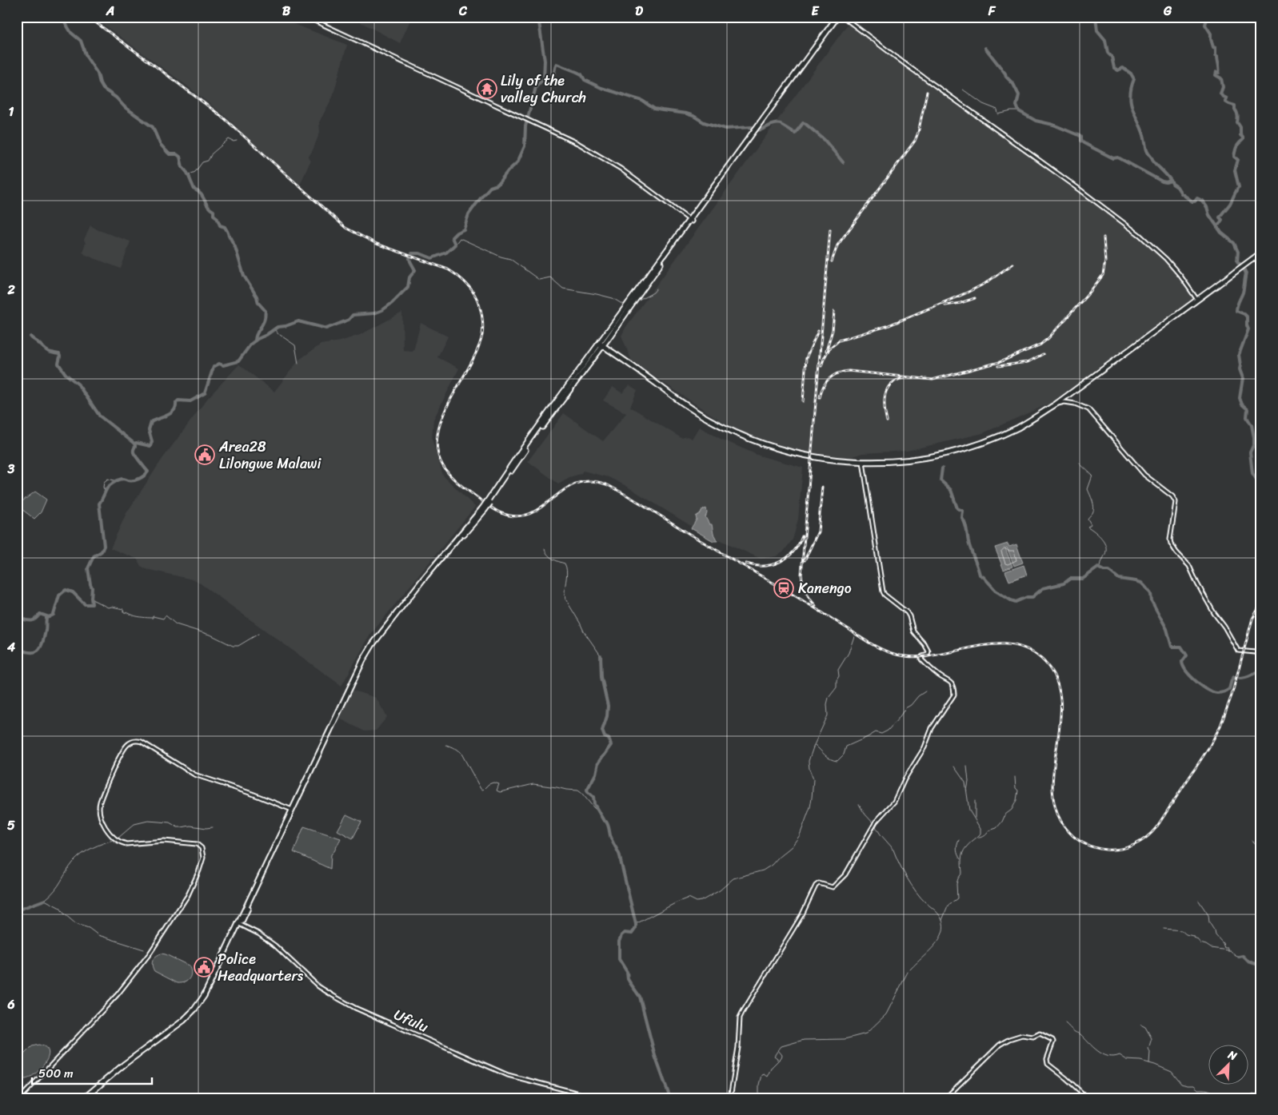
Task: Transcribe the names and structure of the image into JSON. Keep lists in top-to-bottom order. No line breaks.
{"streets":{"street":["Ufulu"]},"places":{"temple":["Lily of the valley Church"],"public building":["Area28 Lilongwe Malawi","Police Headquarters"],"station":["Kanengo"]},"scale_bar":"500 m","north":"top right","grid":{"columns":["A","B","C","D","E","F","G"],"rows":["1","2","3","4","5","6"]}}
